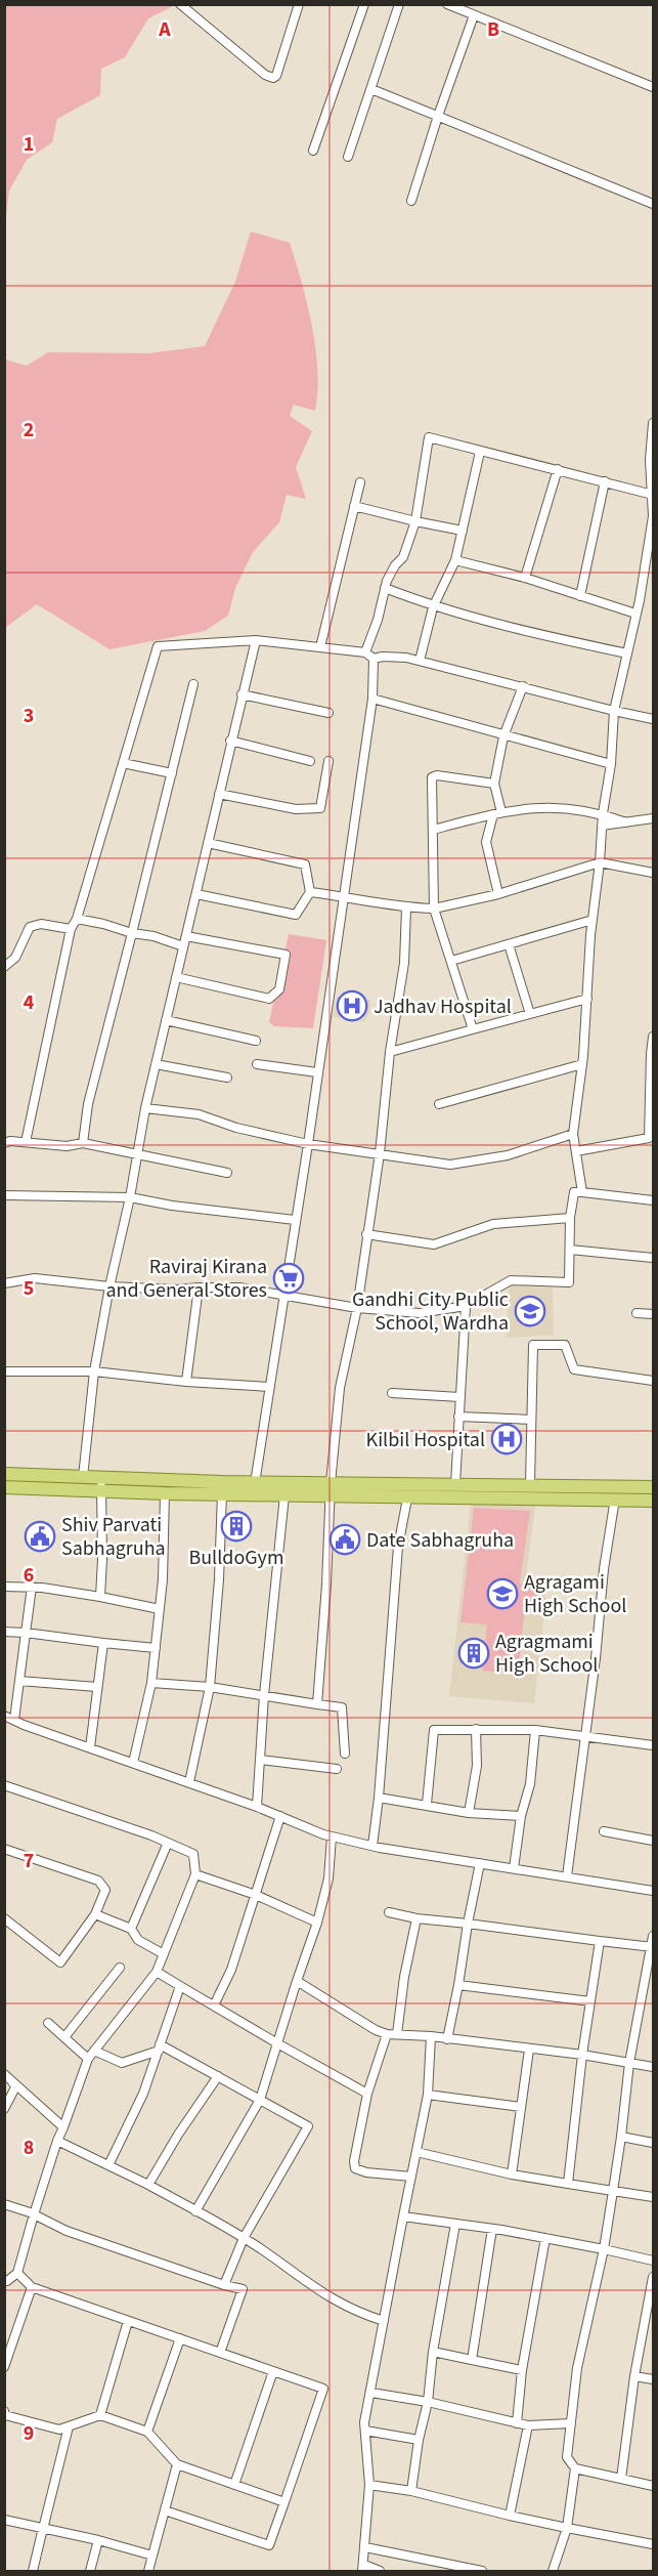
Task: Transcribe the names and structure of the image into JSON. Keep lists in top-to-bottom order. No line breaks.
{"places":{"hospital":["Jadhav Hospital","Kilbil Hospital"],"supermarket":["Raviraj Kirana and General Stores"],"school or university":["Gandhi City Public School, Wardha","Agragami High School"],"building":["BulldoGym","Agragmami High School"],"public building":["Shiv Parvati Sabhagruha","Date Sabhagruha"]},"grid":{"columns":["A","B"],"rows":["1","2","3","4","5","6","7","8","9"]}}
